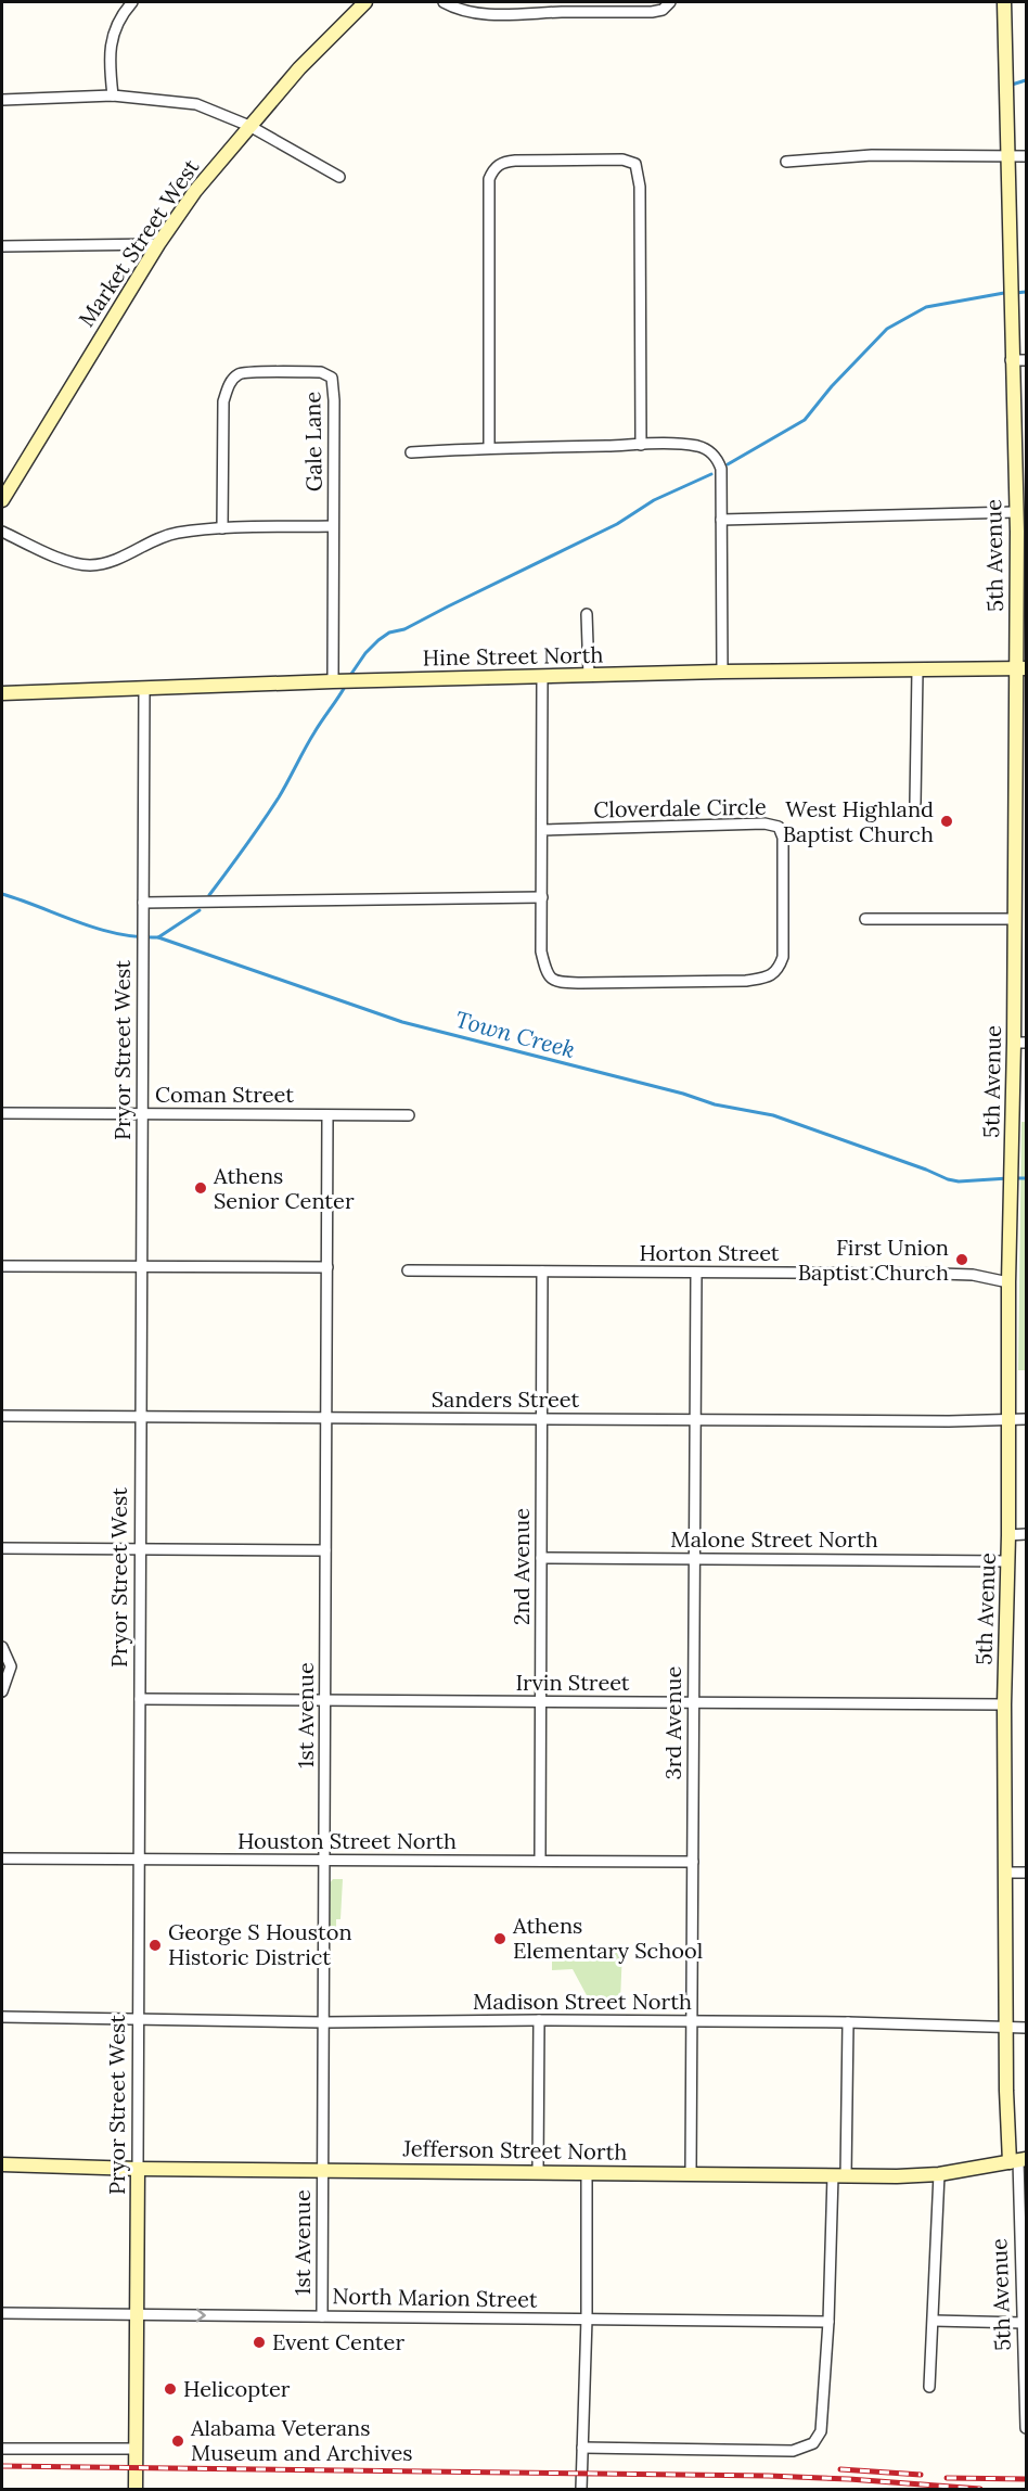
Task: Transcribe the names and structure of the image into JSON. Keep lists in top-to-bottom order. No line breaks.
{"streets":{"street":["Market Street West","Gale Lane","5th Avenue","Hine Street North","Cloverdale Circle","Pryor Street West","Coman Street","Horton Street","Sanders Street","Malone Street North","2nd Avenue","Irvin Street","1st Avenue","3rd Avenue","Houston Street North","Madison Street North","Jefferson Street North","North Marion Street"]},"crossings":[["Gale Lane","Hine Street North"],["5th Avenue","Hine Street North"],["5th Avenue","Horton Street"],["5th Avenue","Sanders Street"],["5th Avenue","Malone Street North"],["5th Avenue","Irvin Street"],["5th Avenue","Madison Street North"],["5th Avenue","Jefferson Street North"],["Hine Street North","Pryor Street West"],["Pryor Street West","Coman Street"],["Pryor Street West","Sanders Street"],["Pryor Street West","Irvin Street"],["Pryor Street West","Houston Street North"],["Pryor Street West","Madison Street North"],["Pryor Street West","Jefferson Street North"],["Pryor Street West","North Marion Street"],["Coman Street","1st Avenue"],["Horton Street","2nd Avenue"],["Horton Street","3rd Avenue"],["Sanders Street","2nd Avenue"],["Sanders Street","1st Avenue"],["Sanders Street","3rd Avenue"],["Malone Street North","2nd Avenue"],["Malone Street North","3rd Avenue"],["2nd Avenue","Irvin Street"],["2nd Avenue","Houston Street North"],["Irvin Street","1st Avenue"],["Irvin Street","3rd Avenue"],["1st Avenue","Houston Street North"],["1st Avenue","Madison Street North"],["1st Avenue","Jefferson Street North"],["1st Avenue","North Marion Street"],["3rd Avenue","Houston Street North"],["3rd Avenue","Madison Street North"],["3rd Avenue","Jefferson Street North"]],"water":["Town Creek"],"places":["West Highland Baptist Church","Athens Senior Center","First Union Baptist Church","Athens Elementary School","George S Houston Historic District","Event Center","Helicopter","Alabama Veterans Museum and Archives"]}
